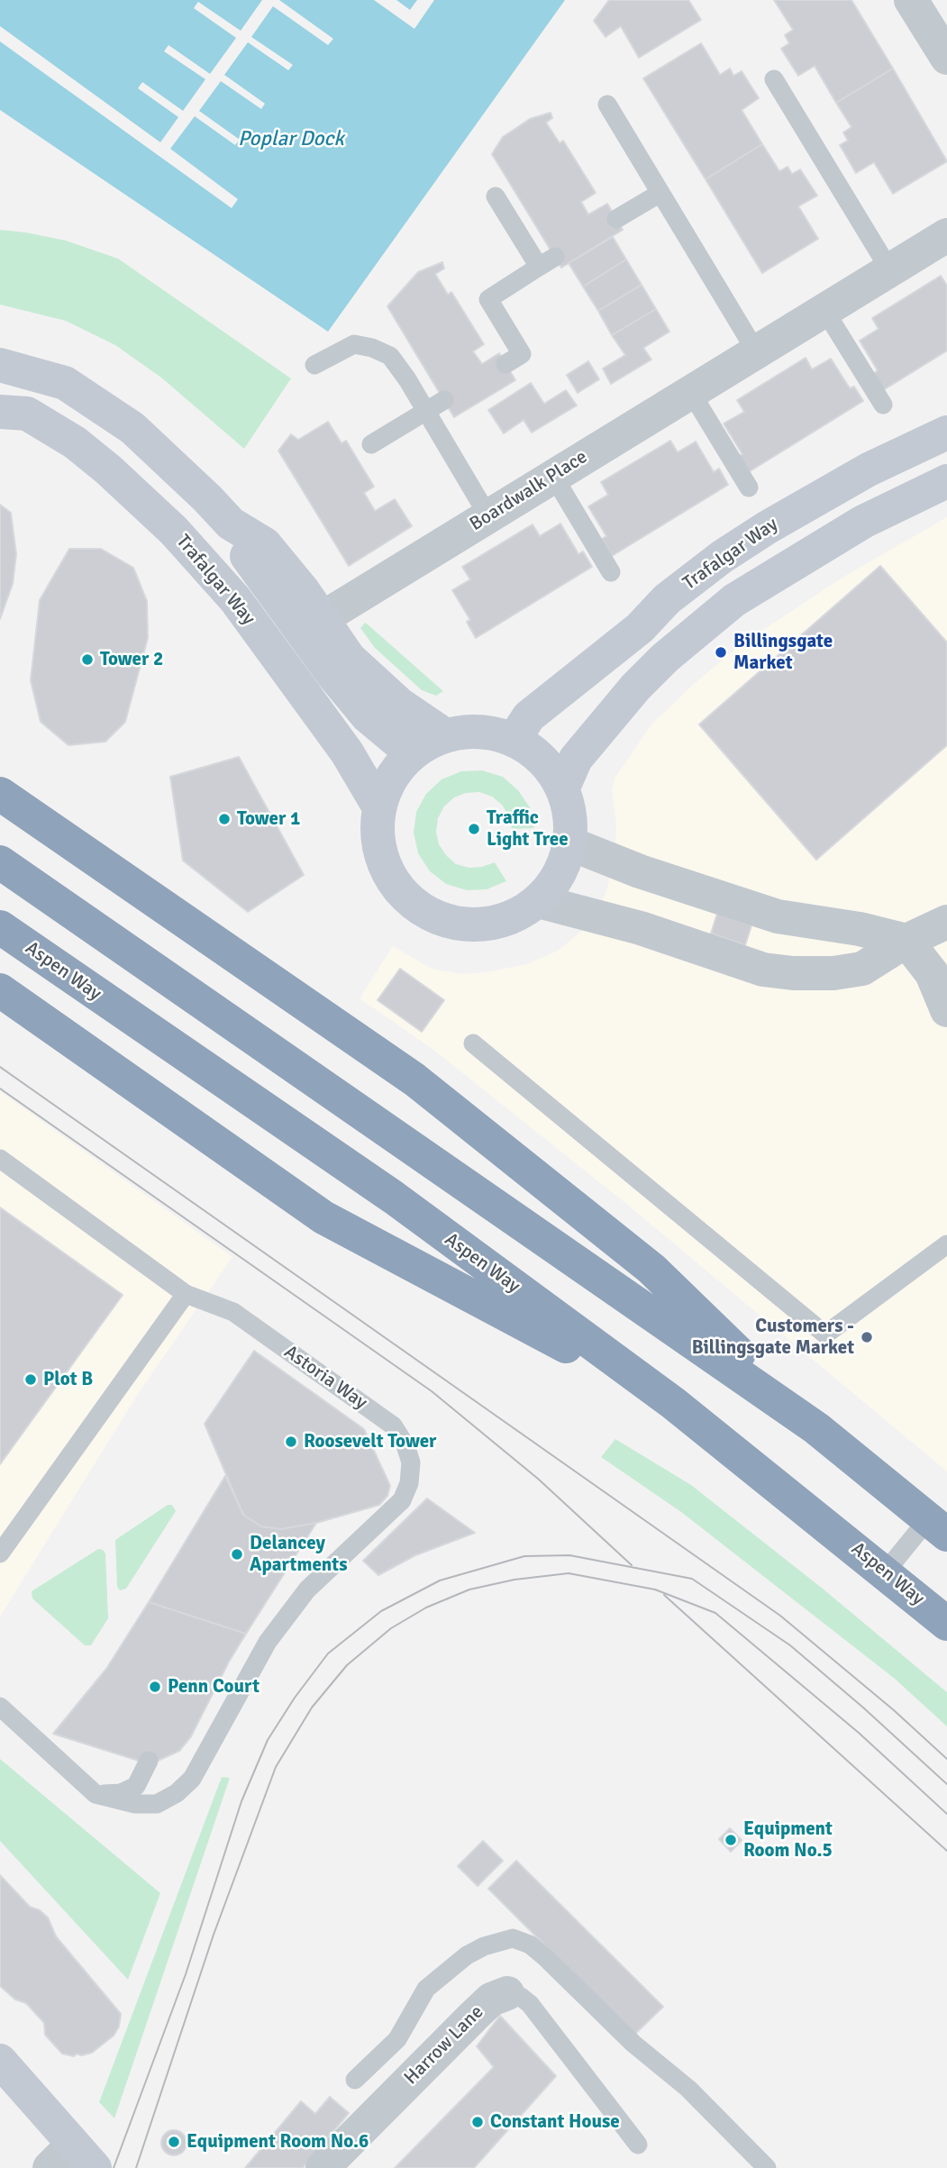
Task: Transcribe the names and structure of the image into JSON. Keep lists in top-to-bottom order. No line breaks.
{"streets":{"highway":["Aspen Way"],"street":["Boardwalk Place","Trafalgar Way","Harrow Lane"],"lane":["Astoria Way"]},"water":["Poplar Dock"],"places":["Billingsgate Market","Tower 2","Tower 1","Traffic Light Tree","Customers - Billingsgate Market","Plot B","Roosevelt Tower","Delancey Apartments","Penn Court","Equipment Room No.5","Constant House","Equipment Room No.6"]}
